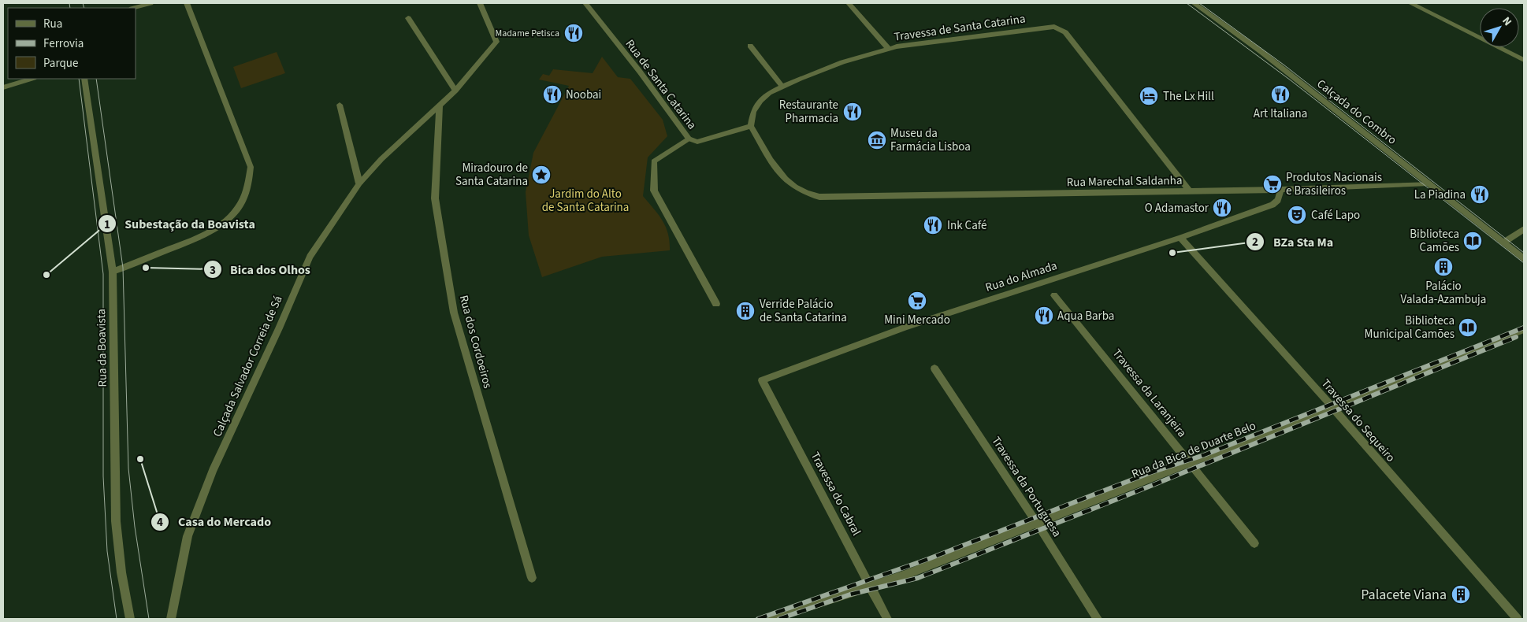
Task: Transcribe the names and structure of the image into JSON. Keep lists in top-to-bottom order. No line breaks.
{"streets":{"street":["Travessa de Santa Catarina","Rua de Santa Catarina","Calçada do Combro","Rua Marechal Saldanha","Rua do Almada","Rua dos Cordoeiros","Rua da Boavista","Calçada Salvador Correia de Sá","Travessa da Laranjeira","Travessa do Sequeiro","Rua da Bica de Duarte Belo","Travessa da Portuguesa","Travessa do Cabral"]},"crossings":[["Travessa de Santa Catarina","Rua de Santa Catarina"],["Travessa de Santa Catarina","Rua Marechal Saldanha"],["Rua de Santa Catarina","Rua Marechal Saldanha"],["Calçada do Combro","Rua Marechal Saldanha"],["Rua Marechal Saldanha","Rua do Almada"],["Rua do Almada","Travessa do Sequeiro"],["Rua do Almada","Travessa do Cabral"],["Rua dos Cordoeiros","Calçada Salvador Correia de Sá"],["Travessa da Laranjeira","Rua da Bica de Duarte Belo"],["Travessa do Sequeiro","Rua da Bica de Duarte Belo"],["Rua da Bica de Duarte Belo","Travessa da Portuguesa"],["Rua da Bica de Duarte Belo","Travessa do Cabral"]],"parks":["Jardim do Alto de Santa Catarina"],"places":{"restaurant":["Madame Petisca","Noobai","Art Italiana","Restaurante Pharmacia","La Piadina","O Adamastor","Ink Café","Aqua Barba"],"hotel":["The Lx Hill"],"museum":["Museu da Farmácia Lisboa"],"place":["Miradouro de Santa Catarina"],"supermarket":["Produtos Nacionais e Brasileiros","Mini Mercado"],"theatre":["Café Lapo"],"library":["Biblioteca Camões","Biblioteca Municipal Camões"],"other":["BZa Sta Ma","Bica dos Olhos","Subestação da Boavista","Casa do Mercado"],"building":["Palácio Valada-Azambuja","Verride Palácio de Santa Catarina","Palacete Viana"]},"legend":["Rua","Ferrovia","Parque"],"north":"top right"}
